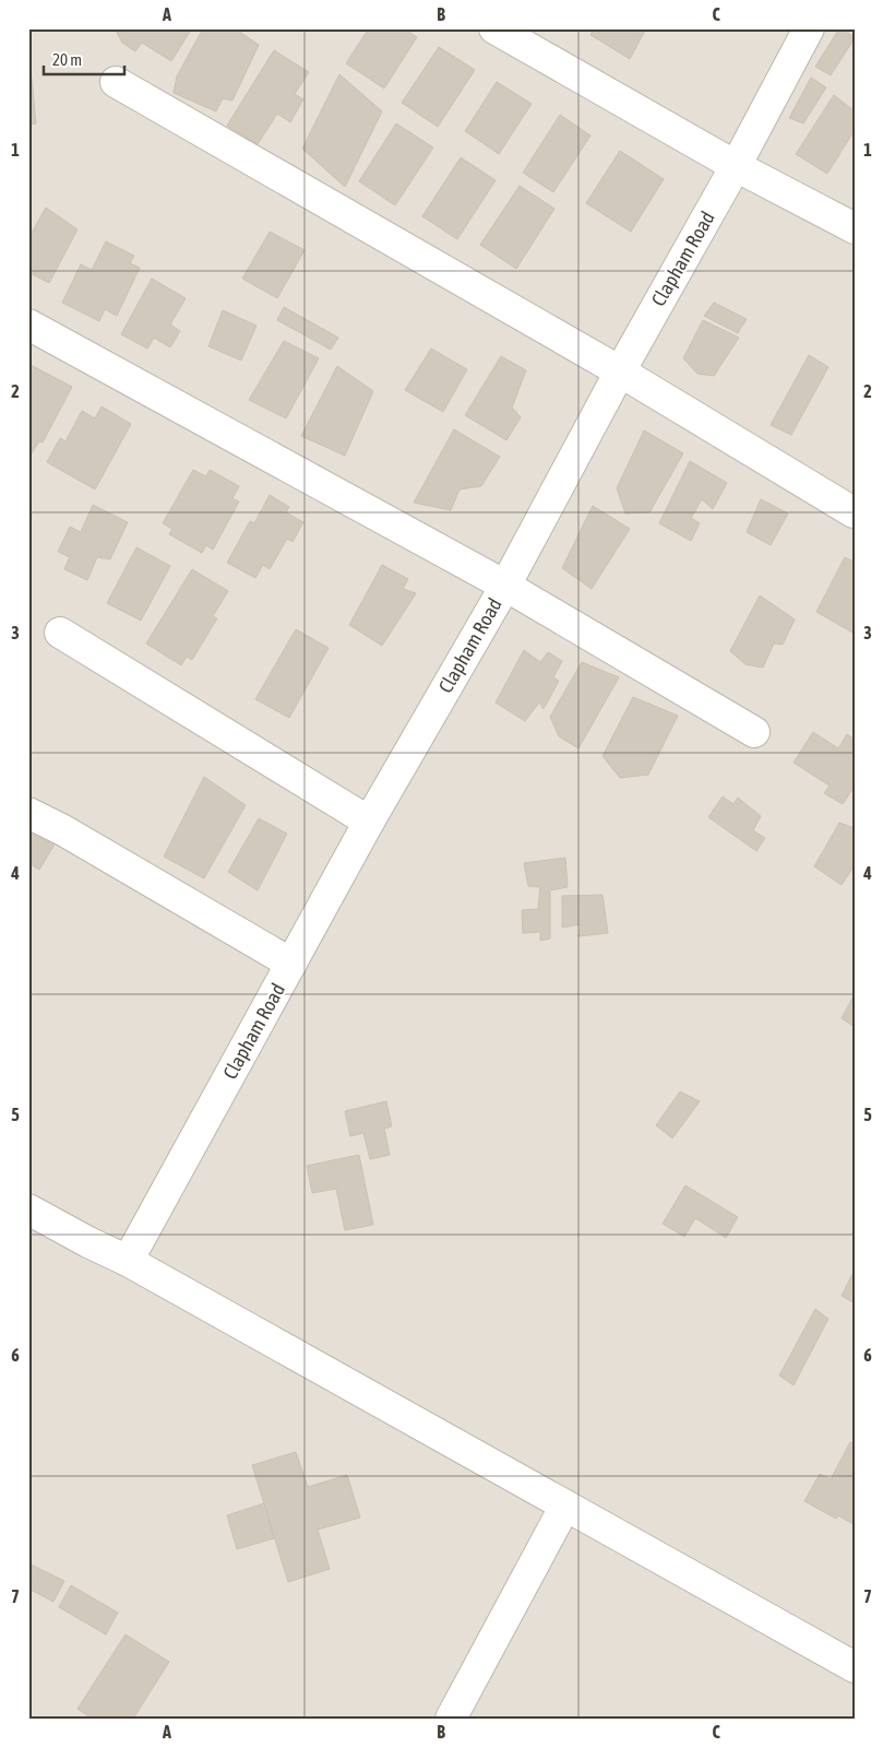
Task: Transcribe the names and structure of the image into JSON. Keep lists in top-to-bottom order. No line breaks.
{"streets":{"street":["Clapham Road"]},"scale_bar":"20 m","grid":{"columns":["A","B","C"],"rows":["1","2","3","4","5","6","7"]}}
